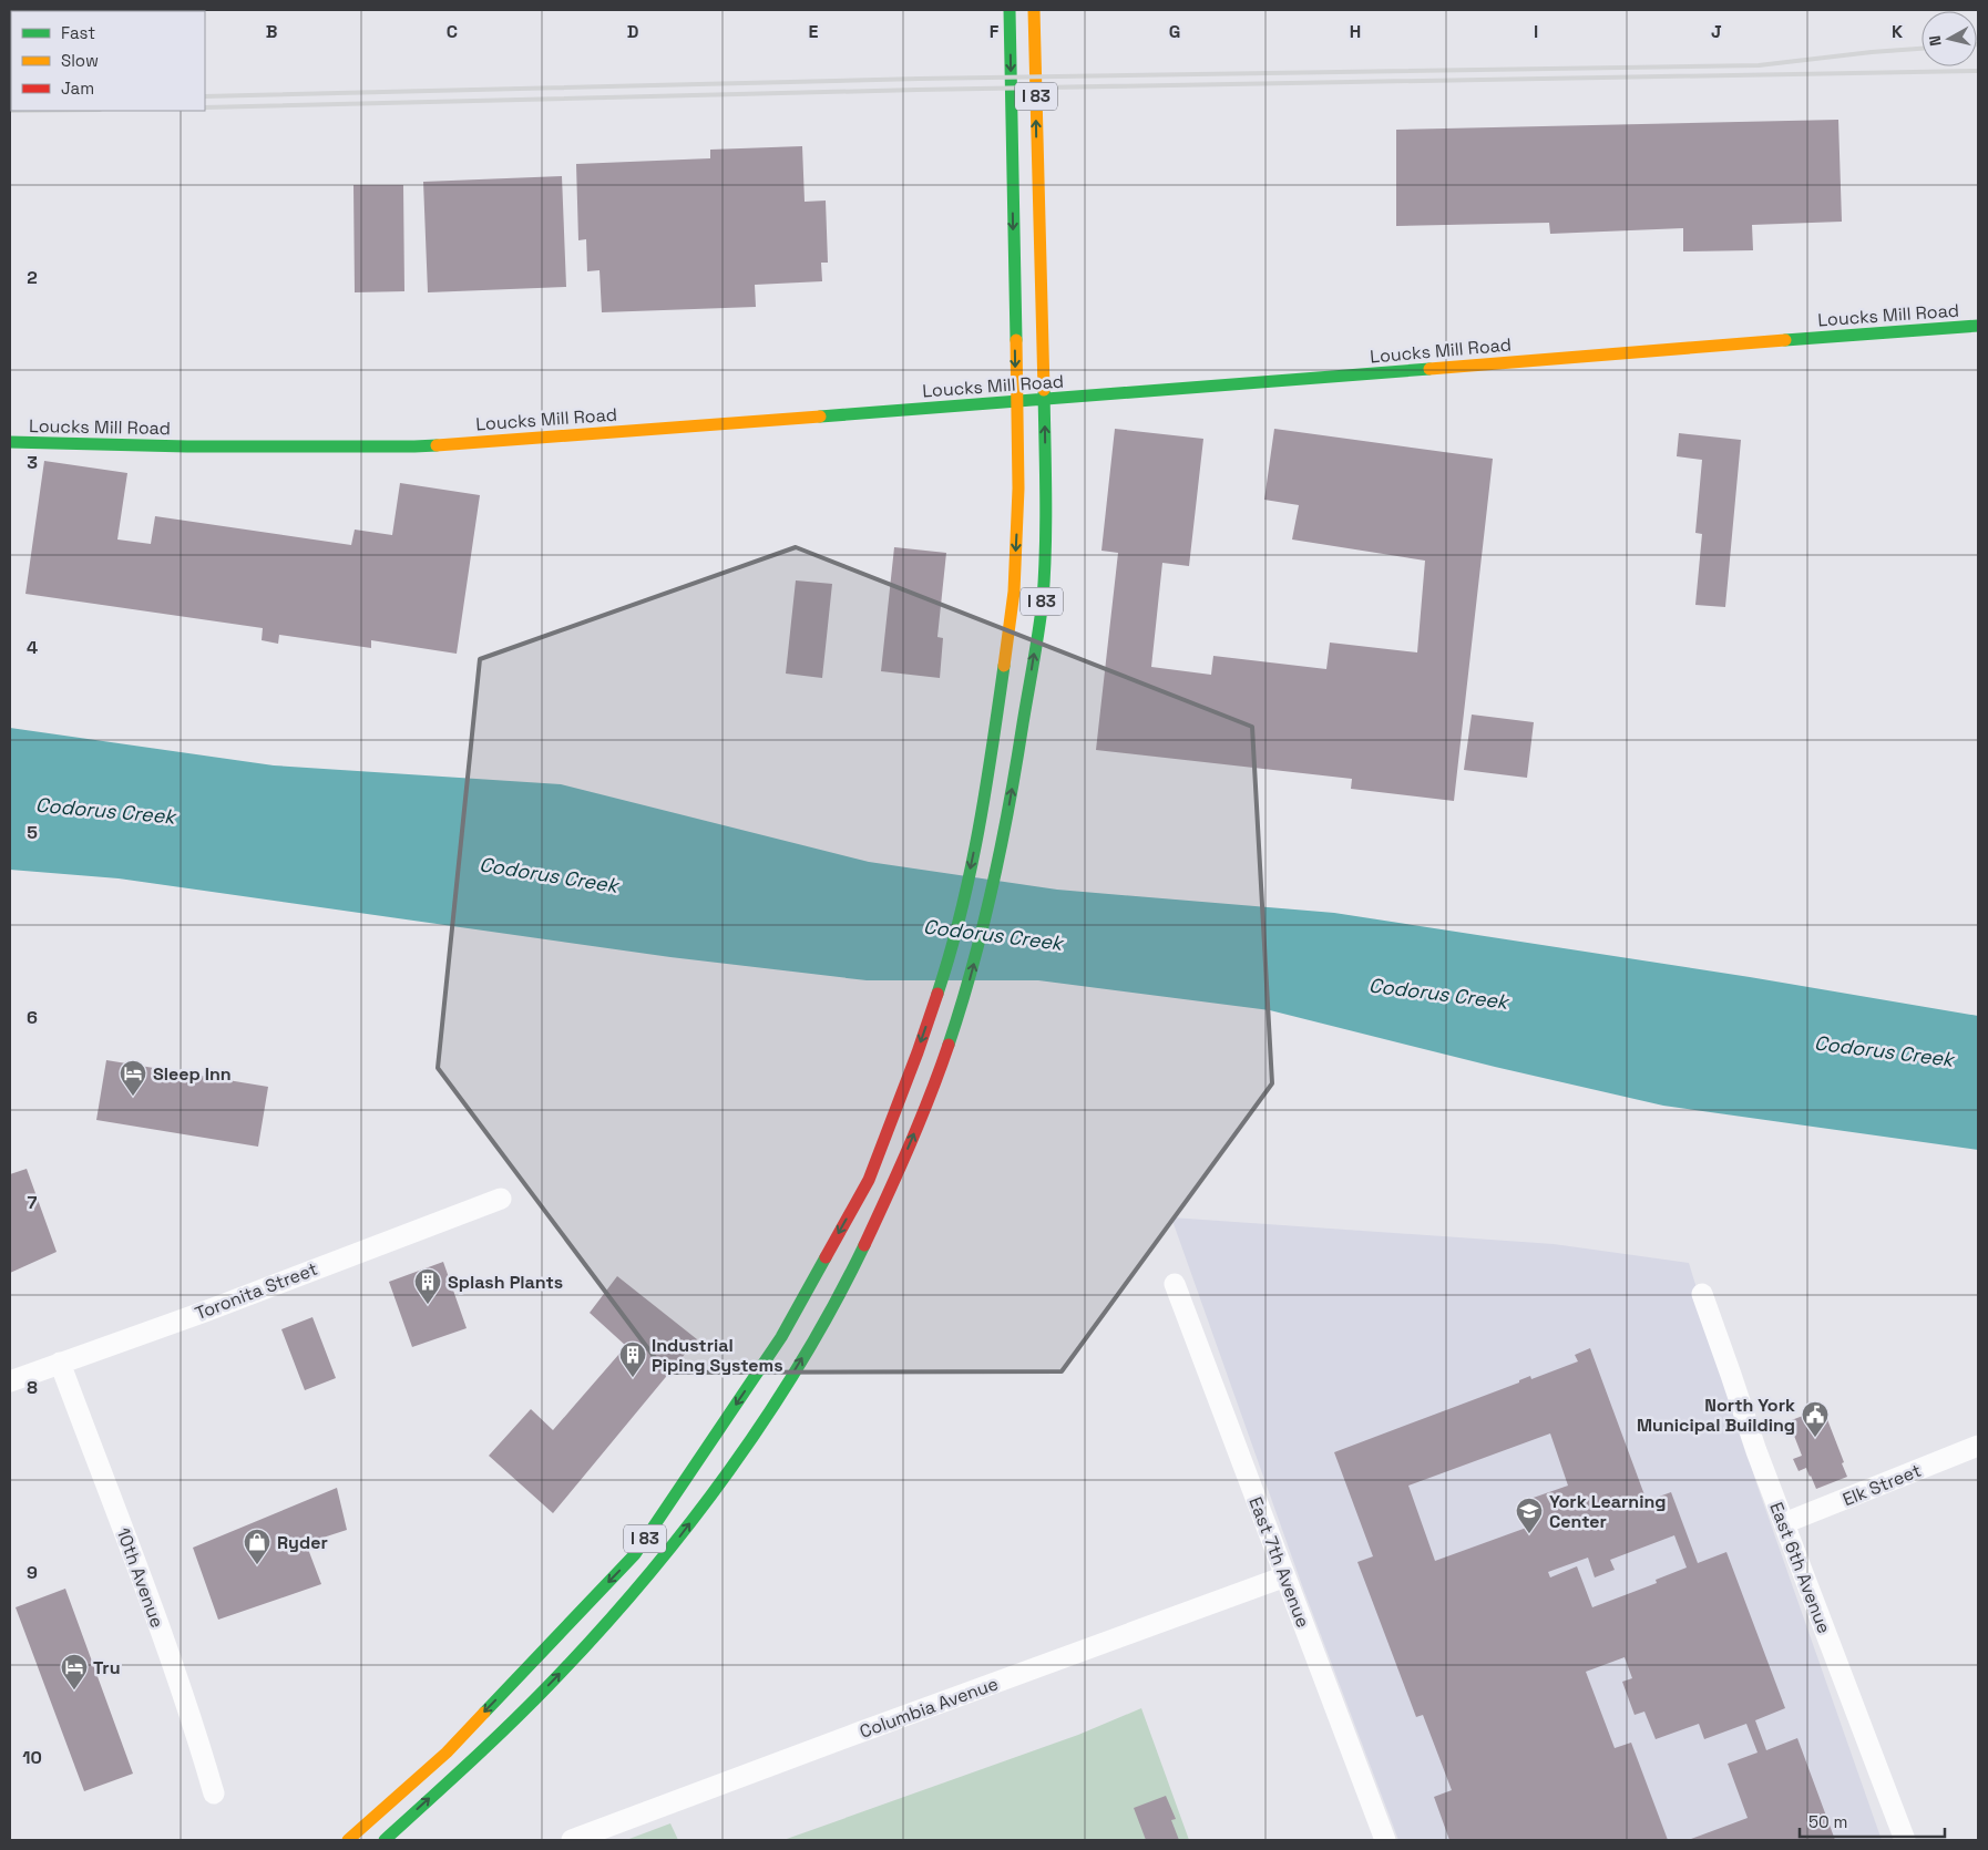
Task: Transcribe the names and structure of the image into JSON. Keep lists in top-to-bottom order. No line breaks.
{"streets":{"main road":["I 83","Loucks Mill Road"],"street":["Toronita Street","Elk Street","East 7th Avenue","East 6th Avenue","10th Avenue","Columbia Avenue"]},"crossings":[["Toronita Street","10th Avenue"],["Elk Street","East 6th Avenue"],["East 7th Avenue","Columbia Avenue"]],"water":["Codorus Creek"],"places":{"hotel":["Sleep Inn","Tru"],"building":["Splash Plants","Industrial Piping Systems"],"public building":["North York Municipal Building"],"school or university":["York Learning Center"],"shop":["Ryder"]},"legend":["Fast","Slow","Jam"],"scale_bar":"50 m","north":"left","grid":{"columns":["B","C","D","E","F","G","H","I","J","K"],"rows":["2","3","4","5","6","7","8","9","10"]}}
